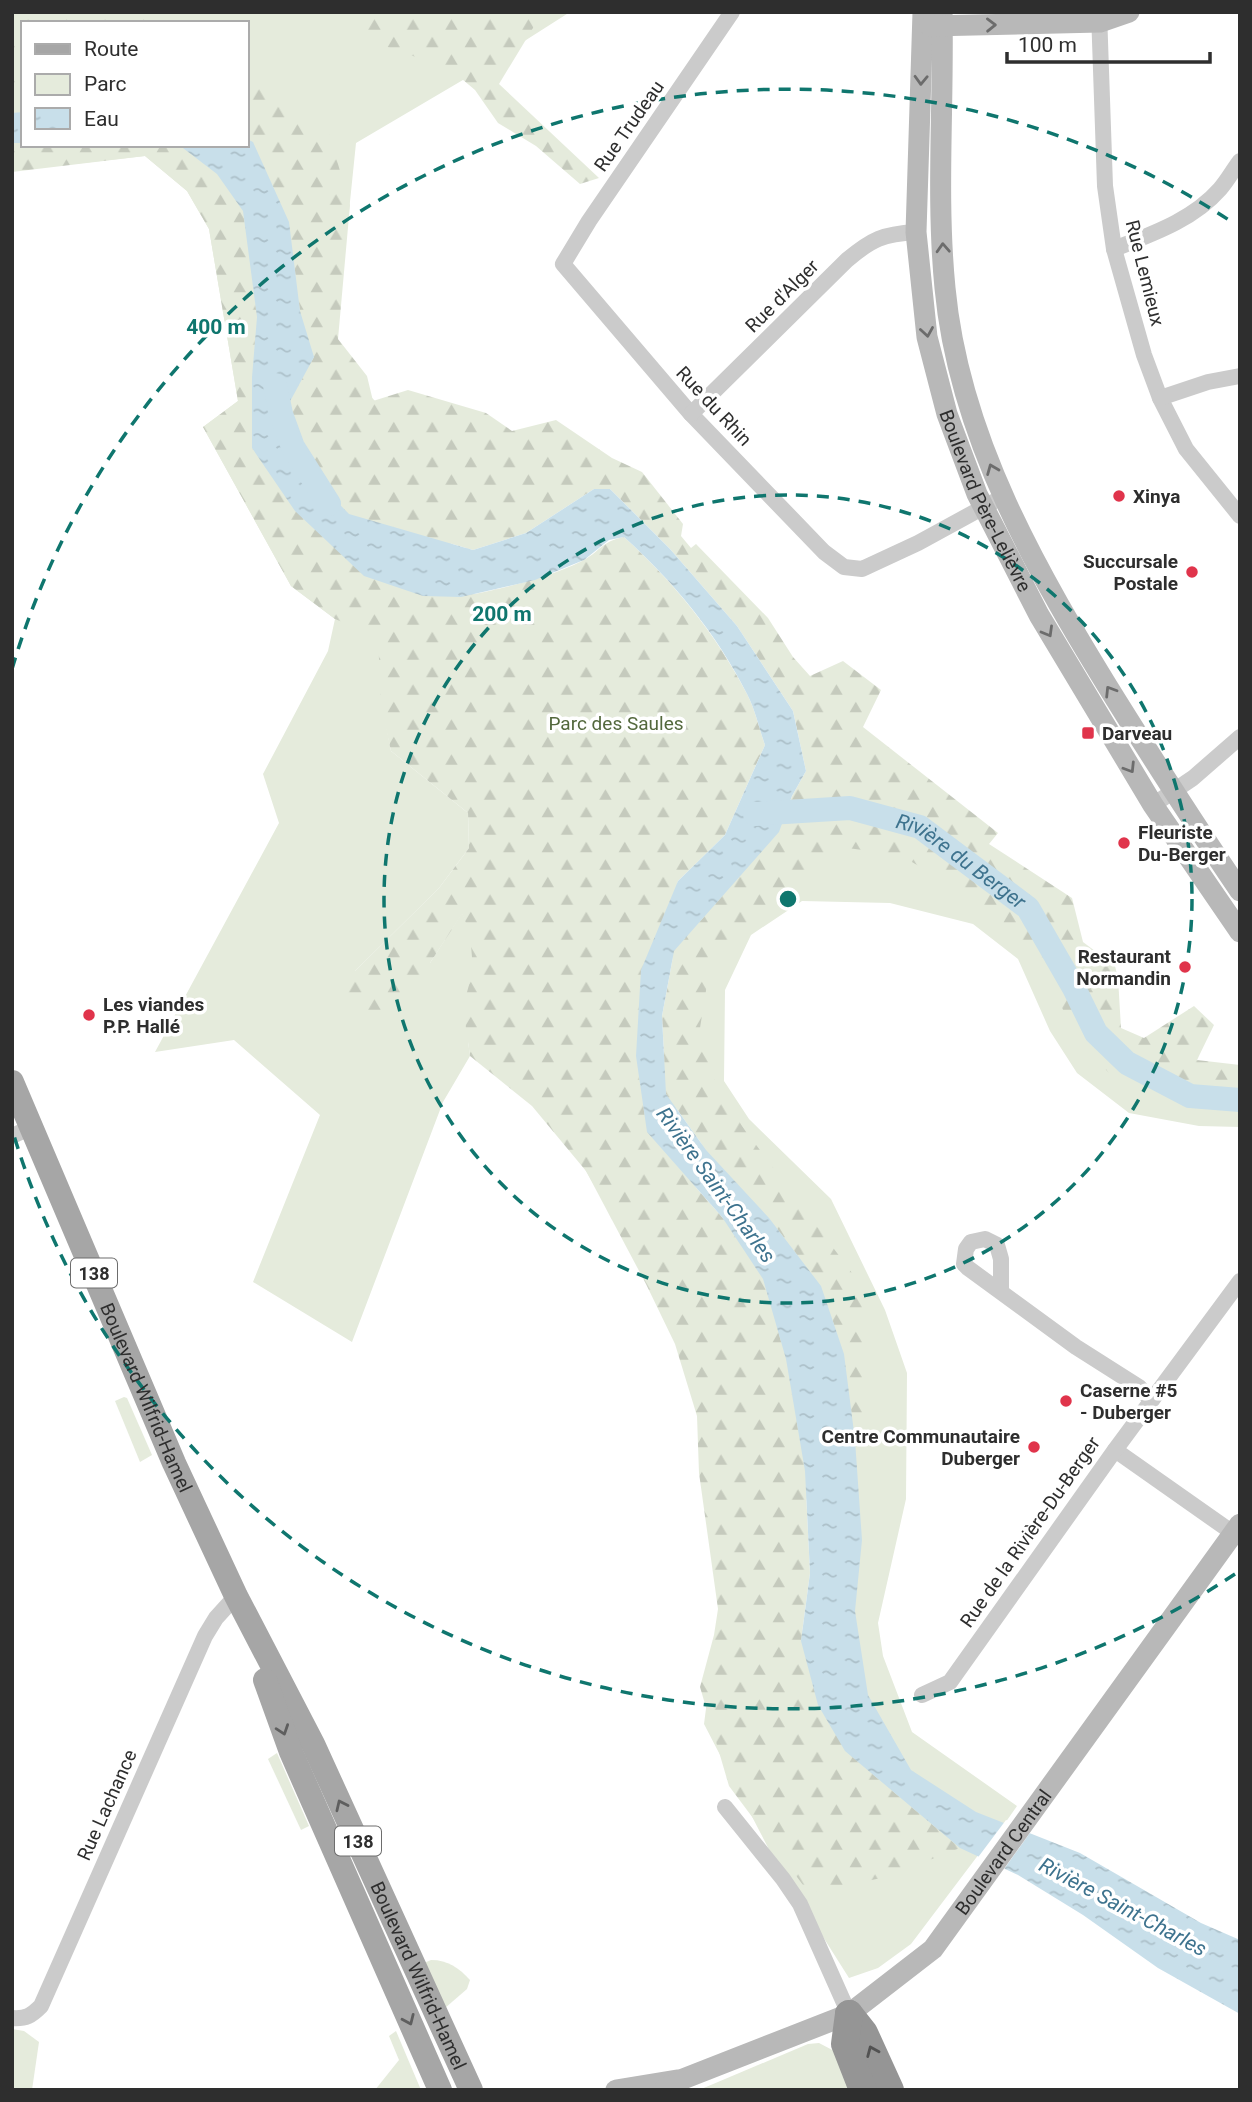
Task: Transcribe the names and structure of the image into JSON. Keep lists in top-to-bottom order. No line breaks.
{"streets":{"main road":["Boulevard Père-Lelièvre","138","Boulevard Wilfrid-Hamel","Boulevard Central"],"street":["Rue Trudeau","Rue Lemieux","Rue d'Alger","Rue du Rhin","Rue de la Rivière-Du-Berger","Rue Lachance"]},"crossings":[["Rue Trudeau","Rue du Rhin"],["Rue d'Alger","Rue du Rhin"],["Rue d'Alger","Boulevard Père-Lelièvre"],["Rue du Rhin","Boulevard Père-Lelièvre"],["Boulevard Wilfrid-Hamel","Rue Lachance"]],"water":["Rivière du Berger","Rivière Saint-Charles"],"parks":["Parc des Saules"],"places":{"other":["Xinya","Succursale Postale","Fleuriste Du-Berger","Restaurant Normandin","Les viandes P.P. Hallé","Caserne #5 - Duberger","Centre Communautaire Duberger"],"transit":["Darveau"]},"legend":["Route","Parc","Eau"],"scale_bar":"100 m","rings":["400 m","200 m"]}
